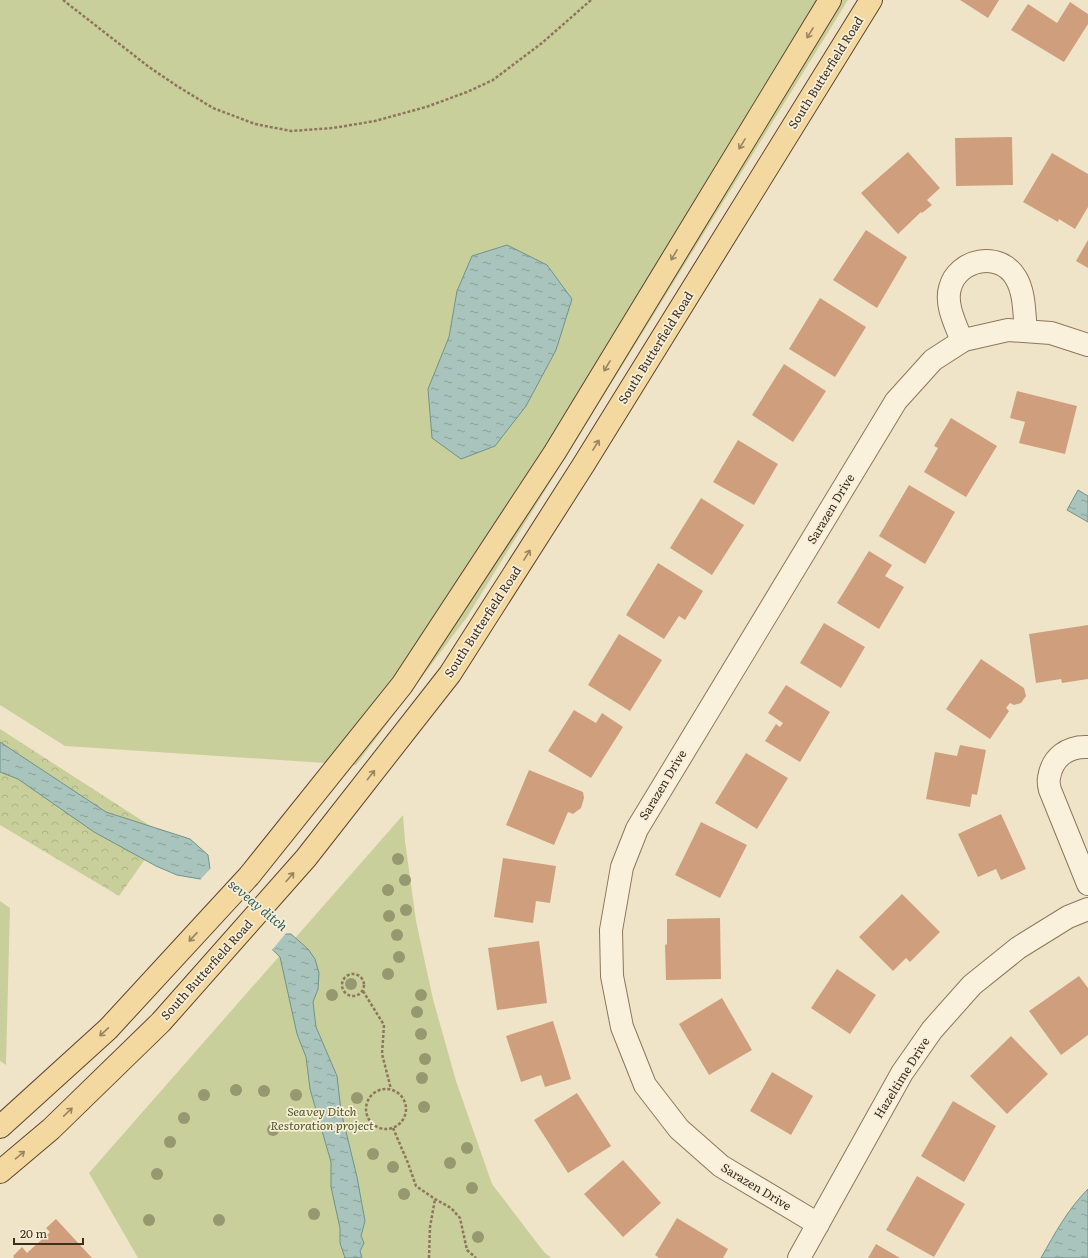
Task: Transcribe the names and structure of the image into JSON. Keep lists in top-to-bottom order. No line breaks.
{"streets":{"main road":["South Butterfield Road"],"street":["Sarazen Drive","Hazeltime Drive"]},"crossings":[["Sarazen Drive","Hazeltime Drive"]],"water":["seveay ditch"],"parks":["Seavey Ditch Restoration project"],"scale_bar":"20 m"}
